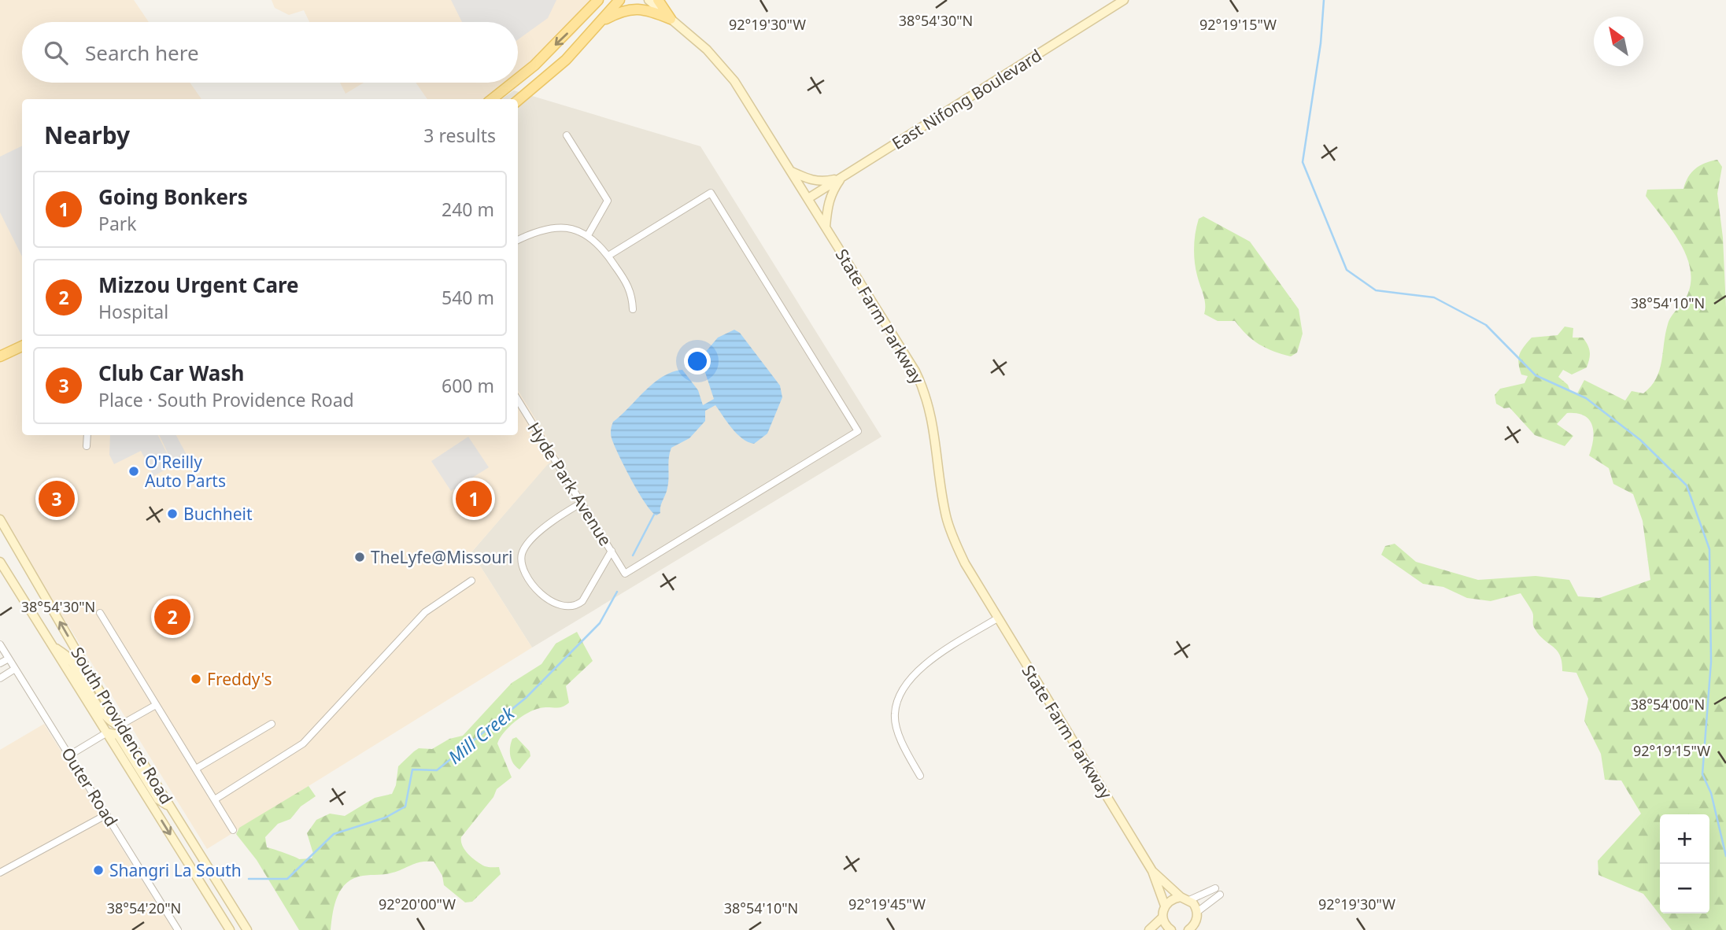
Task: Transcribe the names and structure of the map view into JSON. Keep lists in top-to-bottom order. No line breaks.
{"streets":{"street":["East Nifong Boulevard","State Farm Parkway","Hyde Park Avenue","South Providence Road","Outer Road"]},"crossings":[["East Nifong Boulevard","State Farm Parkway"]],"water":["Mill Creek"],"places":["O'Reilly Auto Parts","Buchheit","TheLyfe@Missouri","Freddy's","Shangri La South"],"north":"top left","page":{"search":"Search here","heading":["Nearby","3 results"],"list":[{"mark":"1","name":"Going Bonkers","note":"Park","value":"240 m"},{"mark":"2","name":"Mizzou Urgent Care","note":"Hospital","value":"540 m"},{"mark":"3","name":"Club Car Wash","note":"Place · South Providence Road","value":"600 m"}],"pins":["1","3","2"],"map_buttons":["+","−"]},"coordinates":["38°54'30\"N","92°19'30\"W","92°19'15\"W","38°54'10\"N","38°54'00\"N","92°20'00\"W","92°19'45\"W","38°54'20\"N"]}
